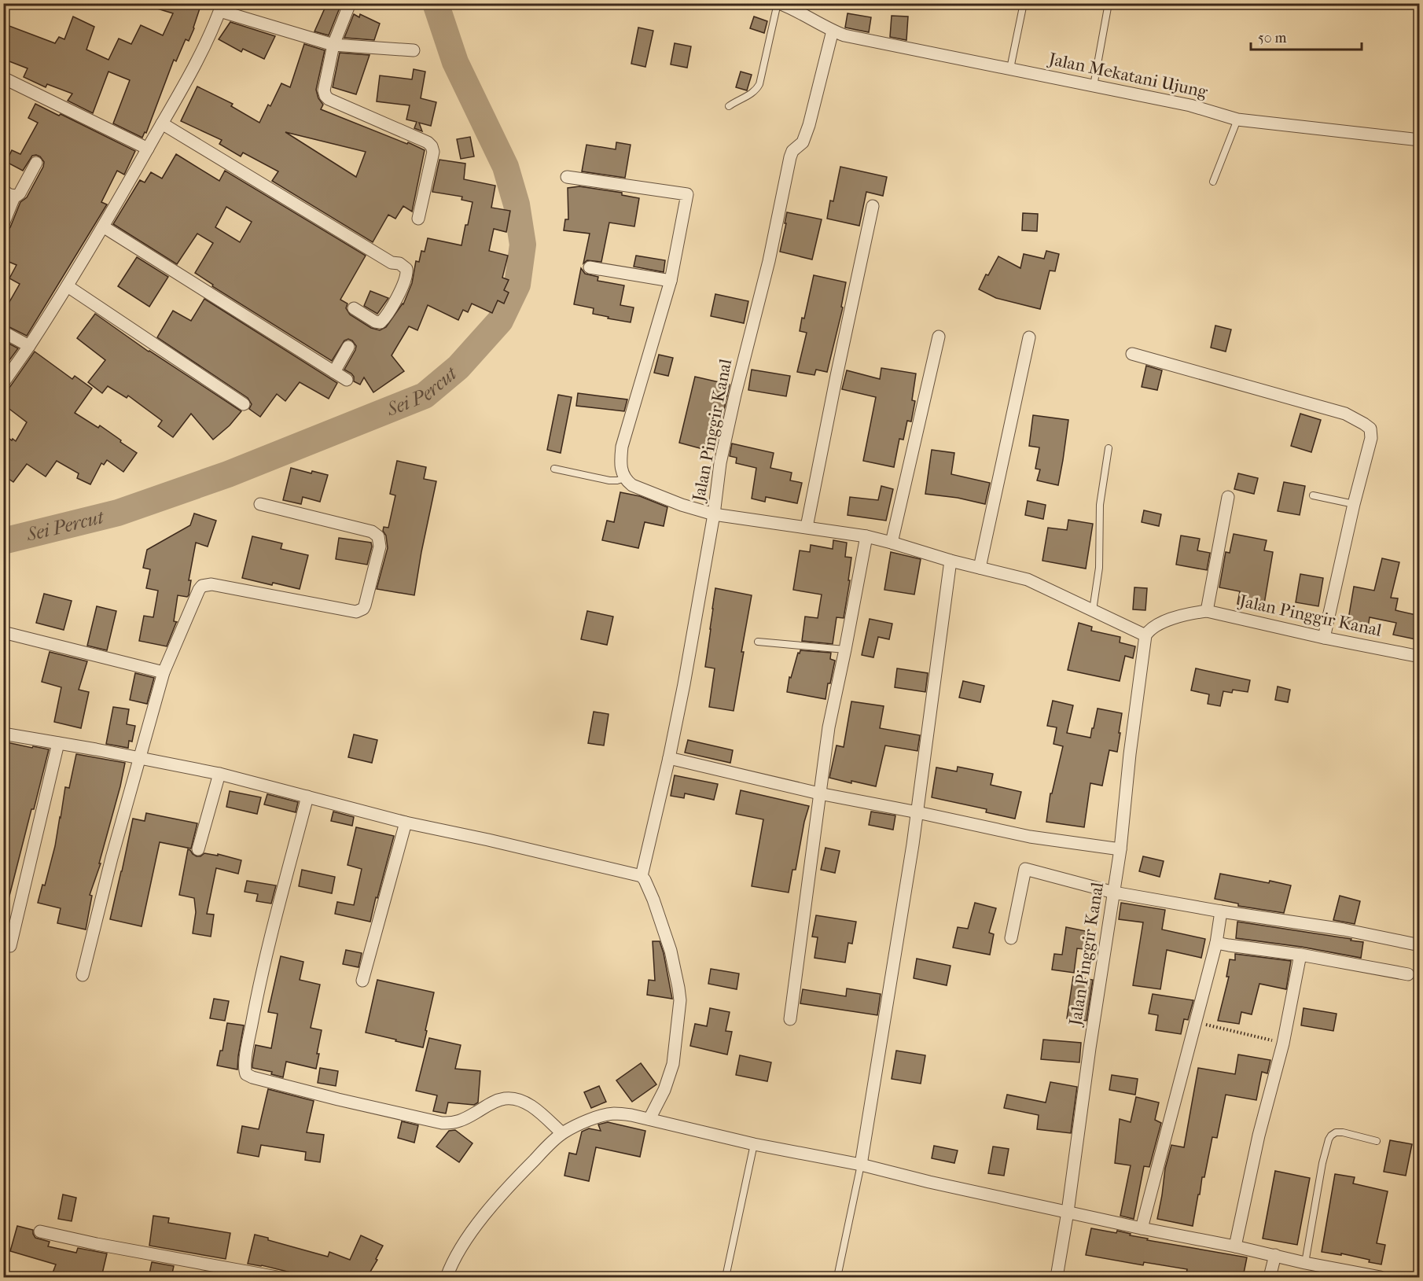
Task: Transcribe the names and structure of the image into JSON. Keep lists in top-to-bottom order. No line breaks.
{"streets":{"street":["Jalan Mekatani Ujung","Jalan Pinggir Kanal"]},"crossings":[["Jalan Mekatani Ujung","Jalan Pinggir Kanal"]],"water":["Sei Percut"],"scale_bar":"50 m"}
